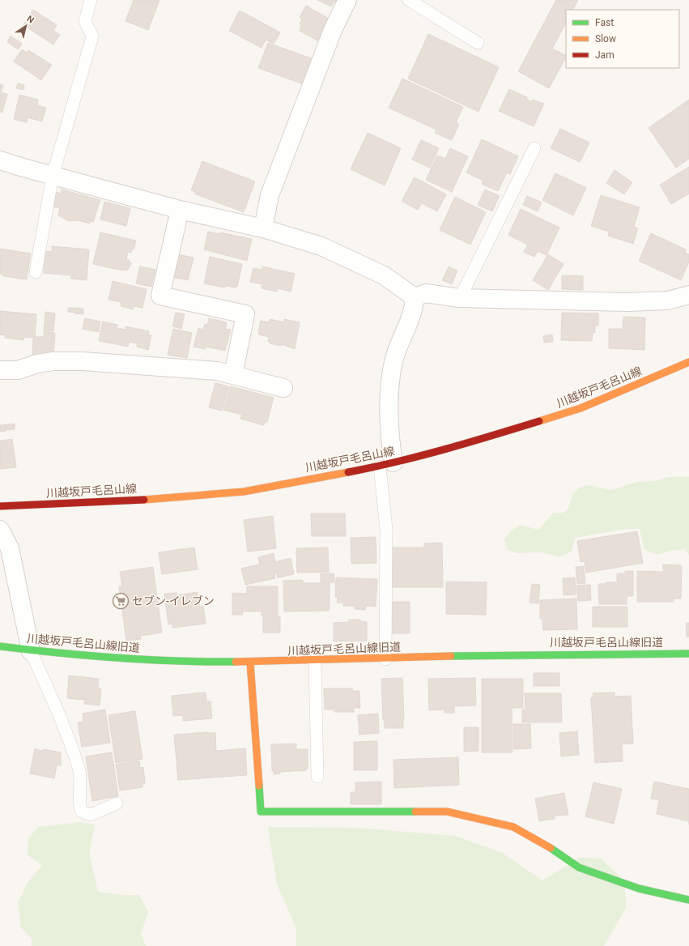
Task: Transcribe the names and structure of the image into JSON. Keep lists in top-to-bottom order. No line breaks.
{"streets":{"street":["川越坂戸毛呂山線","川越坂戸毛呂山線旧道"]},"places":{"supermarket":["セブン-イレブン"]},"legend":["Fast","Slow","Jam"],"north":"top right"}
